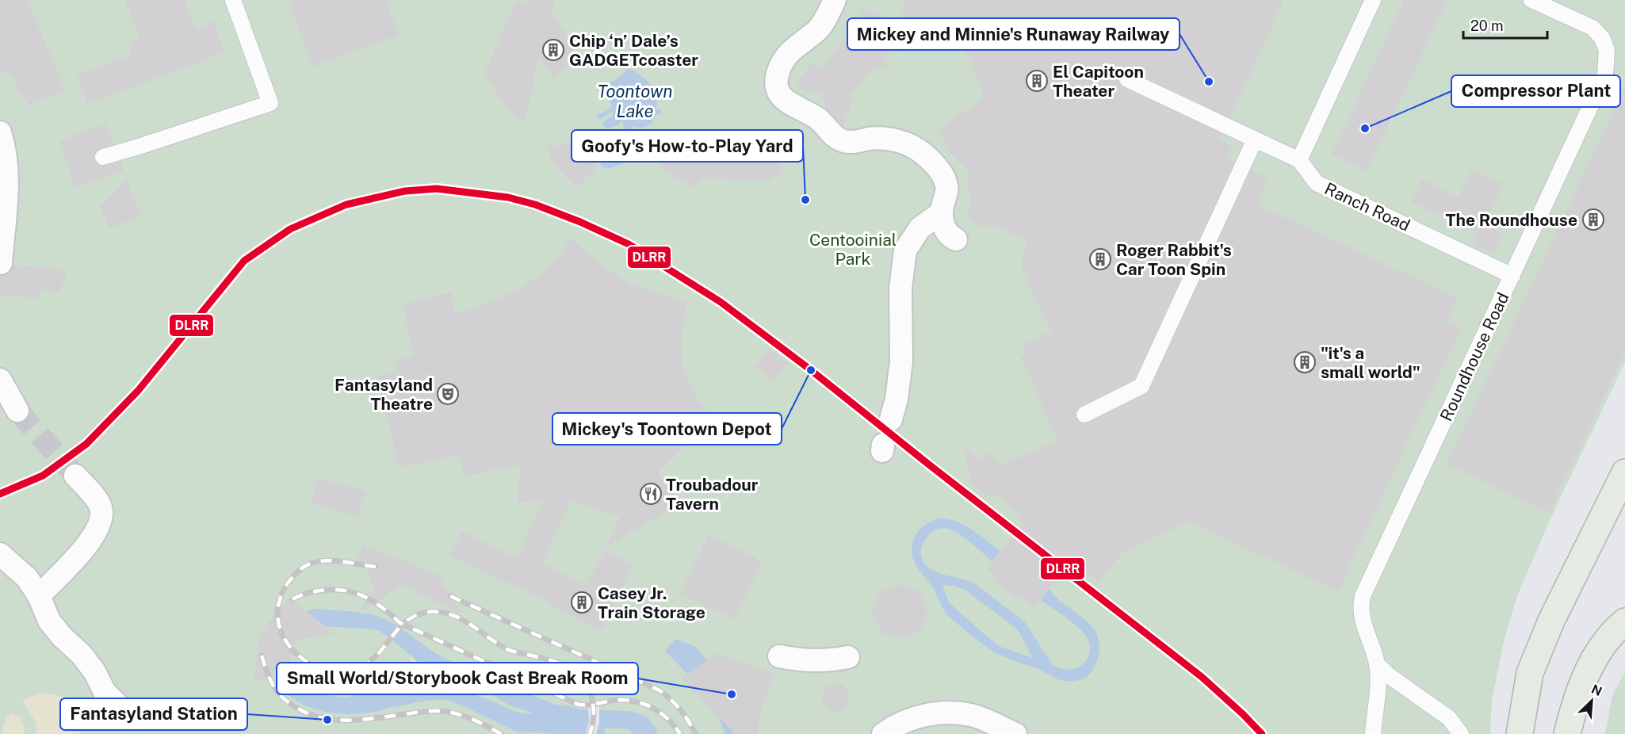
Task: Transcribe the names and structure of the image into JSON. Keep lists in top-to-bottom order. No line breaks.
{"streets":{"lane":["Ranch Road","Roundhouse Road"]},"crossings":[["Ranch Road","Roundhouse Road"]],"water":["Toontown Lake"],"parks":["Centooinial Park"],"places":{"building":["Chip ‘n’ Dale’s GADGETcoaster","El Capitoon Theater","The Roundhouse","Roger Rabbit's Car Toon Spin","\"it's a small world\"","Casey Jr. Train Storage"],"other":["Mickey and Minnie's Runaway Railway","Compressor Plant","Goofy's How-to-Play Yard","Mickey's Toontown Depot","Small World/Storybook Cast Break Room","Fantasyland Station"],"theatre":["Fantasyland Theatre"],"restaurant":["Troubadour Tavern"]},"lines":["transit line DLRR"],"scale_bar":"20 m","north":"top right"}
